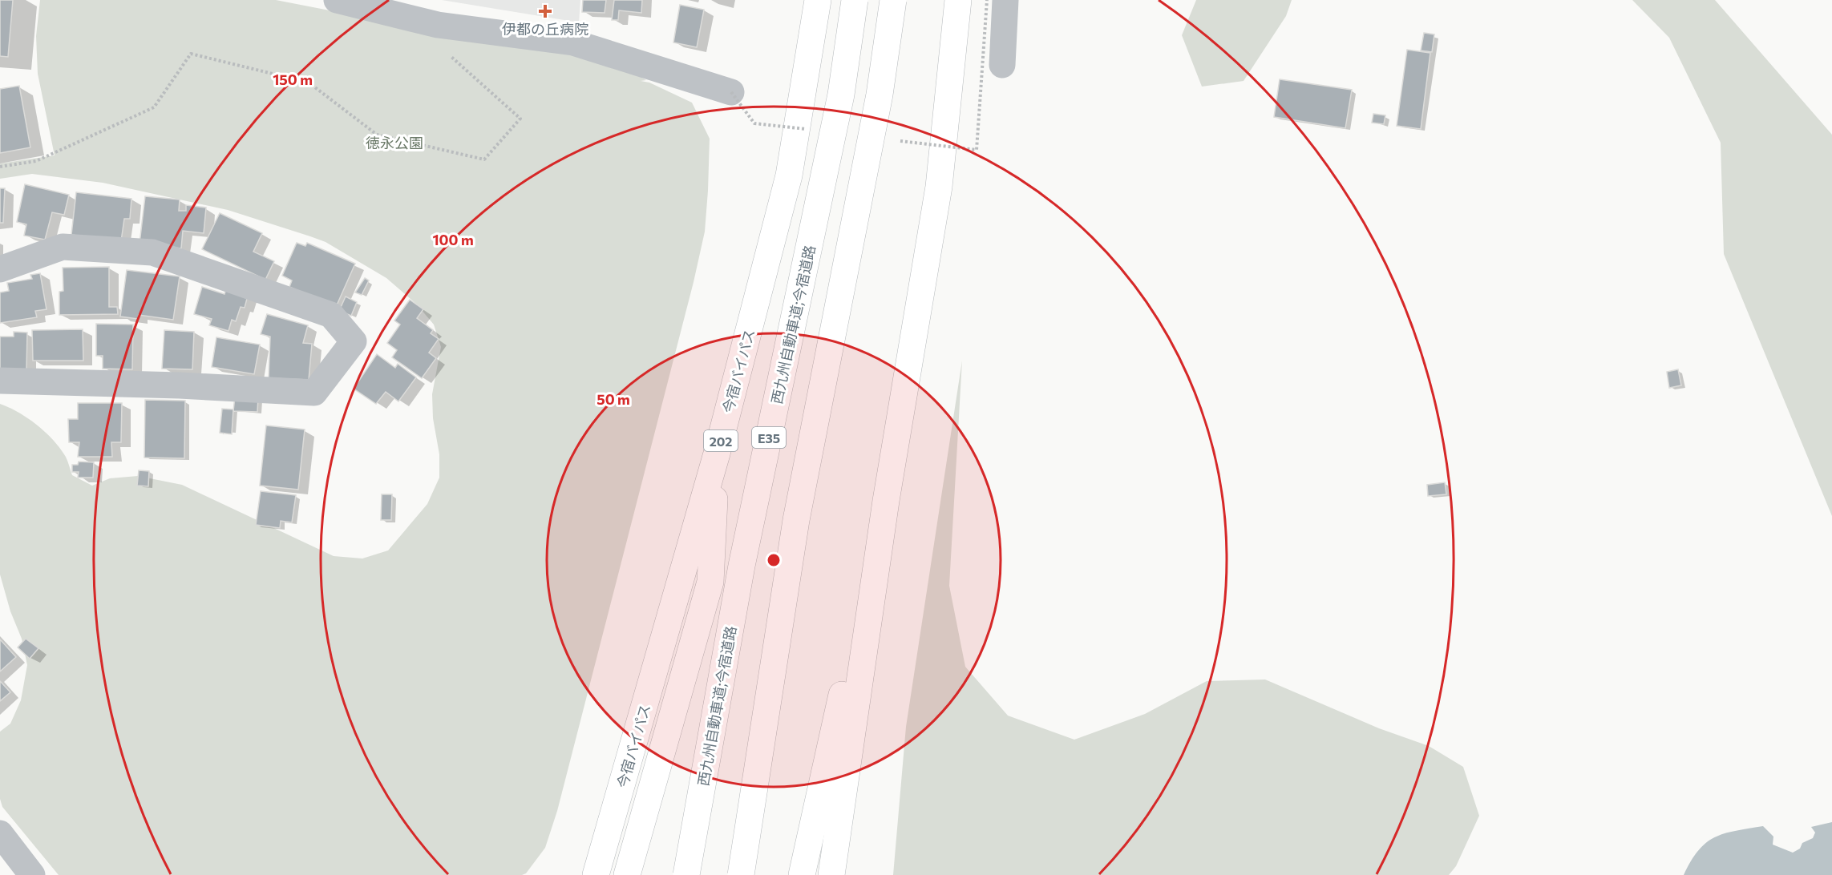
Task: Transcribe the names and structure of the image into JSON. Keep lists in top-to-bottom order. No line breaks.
{"streets":{"highway":["西九州自動車道;今宿道路","今宿バイパス","E35","202"]},"parks":["徳永公園"],"places":{"health":["伊都の丘病院"]},"rings":["150 m","100 m","50 m"]}
